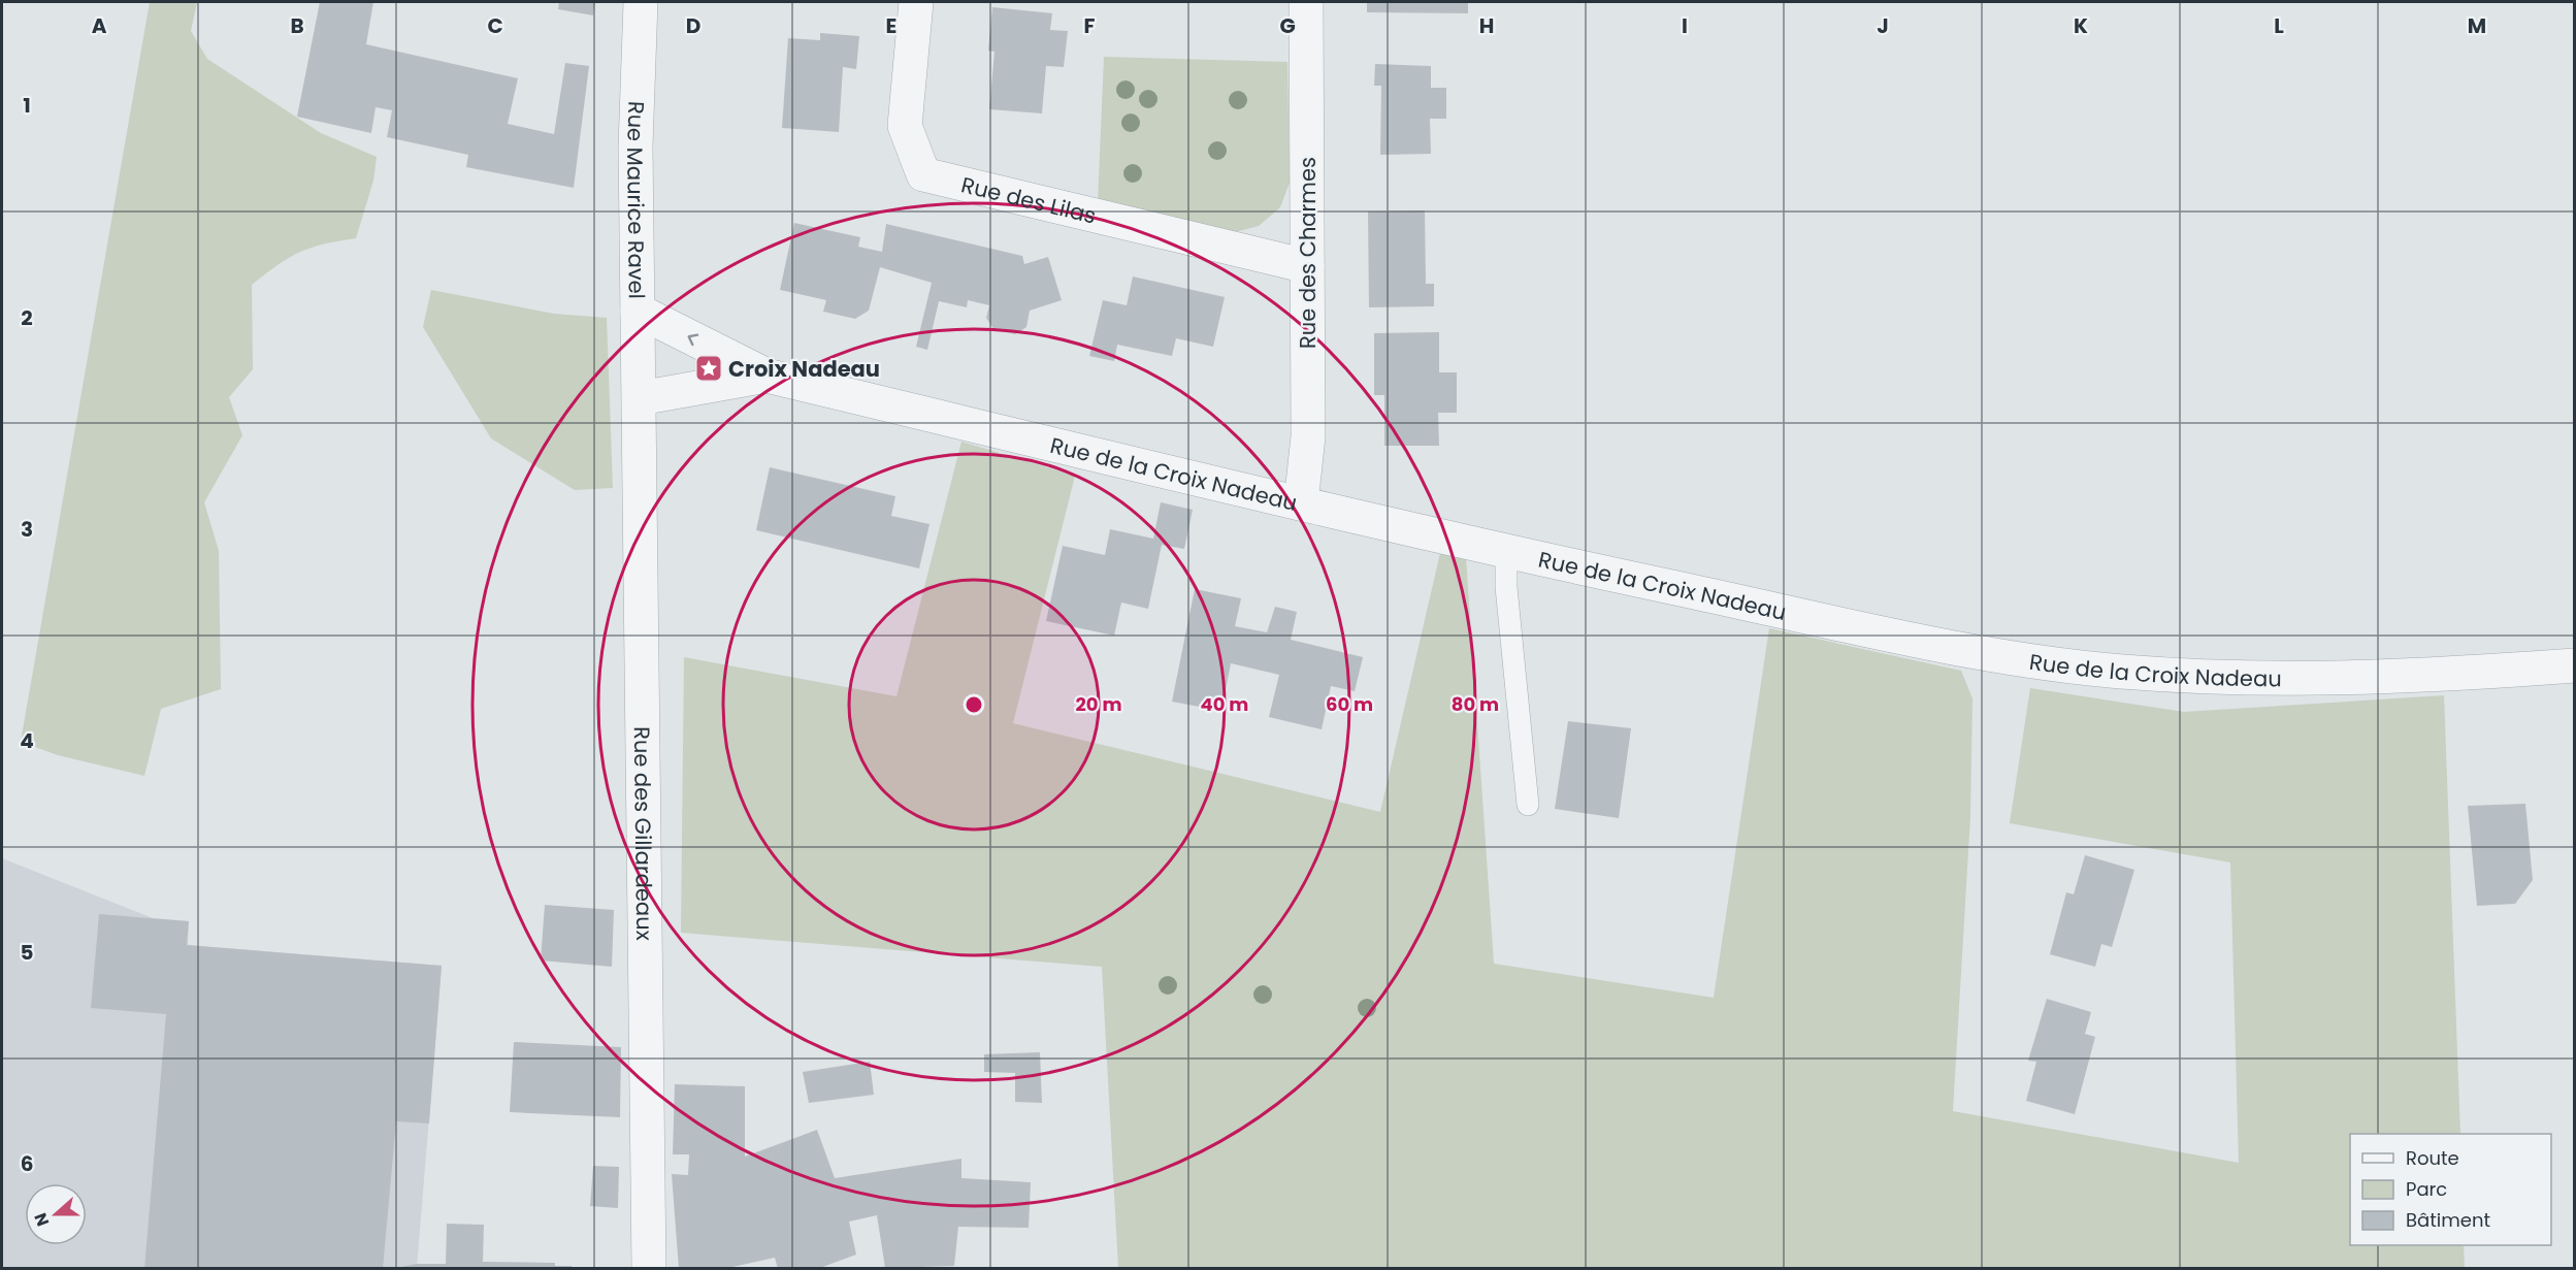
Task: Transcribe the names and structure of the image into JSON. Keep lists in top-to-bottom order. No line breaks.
{"streets":{"street":["Rue Maurice Ravel","Rue des Lilas","Rue des Charmes","Rue de la Croix Nadeau","Rue des Gillardeaux"]},"crossings":[["Rue Maurice Ravel","Rue des Gillardeaux"],["Rue des Lilas","Rue des Charmes"],["Rue des Charmes","Rue de la Croix Nadeau"]],"places":{"place":["Croix Nadeau"]},"legend":["Route","Parc","Bâtiment"],"north":"left","grid":{"columns":["A","B","C","D","E","F","G","H","I","J","K","L","M"],"rows":["1","2","3","4","5","6"]},"rings":["20 m","40 m","60 m","80 m"]}
